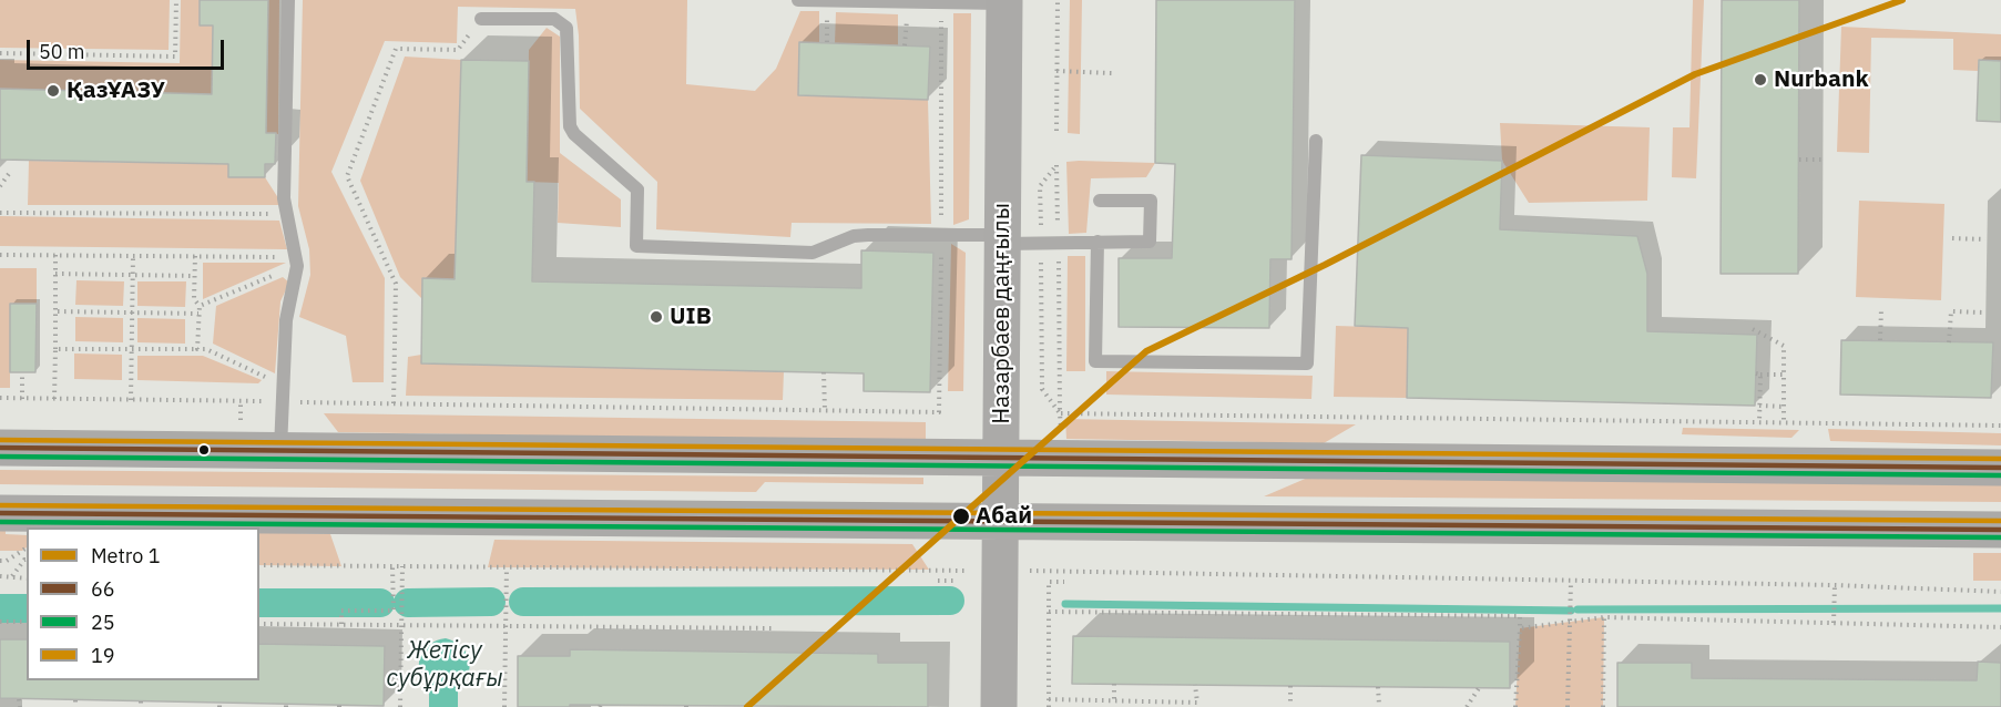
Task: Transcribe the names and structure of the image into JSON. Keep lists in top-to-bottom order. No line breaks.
{"streets":{"main road":["Назарбаев даңғылы"]},"water":["Жетісу субұрқағы"],"places":["Nurbank","ҚазҰАЗУ","UIB","Абай"],"lines":["metro line 1","transit line 19","transit line 66","transit line 25"],"legend":["Metro 1","66","25","19"],"scale_bar":"50 m"}
